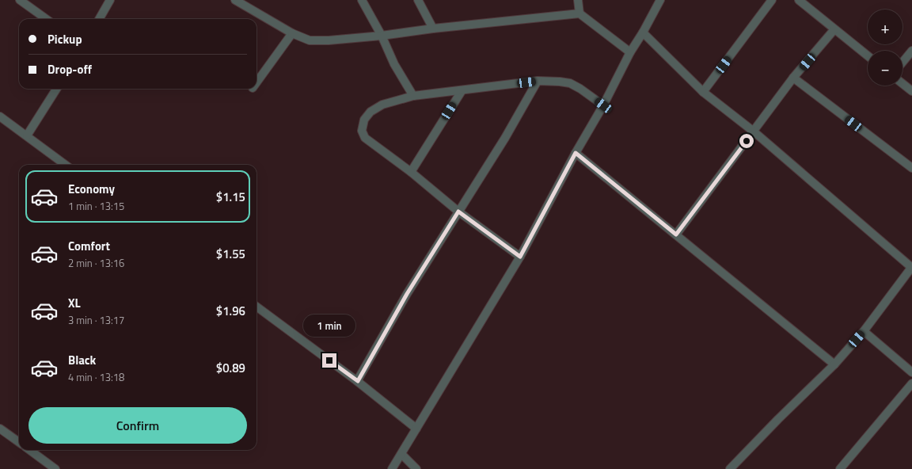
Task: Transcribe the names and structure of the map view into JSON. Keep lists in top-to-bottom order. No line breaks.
{"page":{"map_buttons":["+","−"],"banner":["Pickup","Drop-off"],"list":[{"name":"Economy","note":"1 min · 13:15","value":"$1.15"},{"name":"Comfort","note":"2 min · 13:16","value":"$1.55"},{"name":"XL","note":"3 min · 13:17","value":"$1.96"},{"name":"Black","note":"4 min · 13:18","value":"$0.89"}],"bubble":"1 min","buttons":"Confirm"}}
